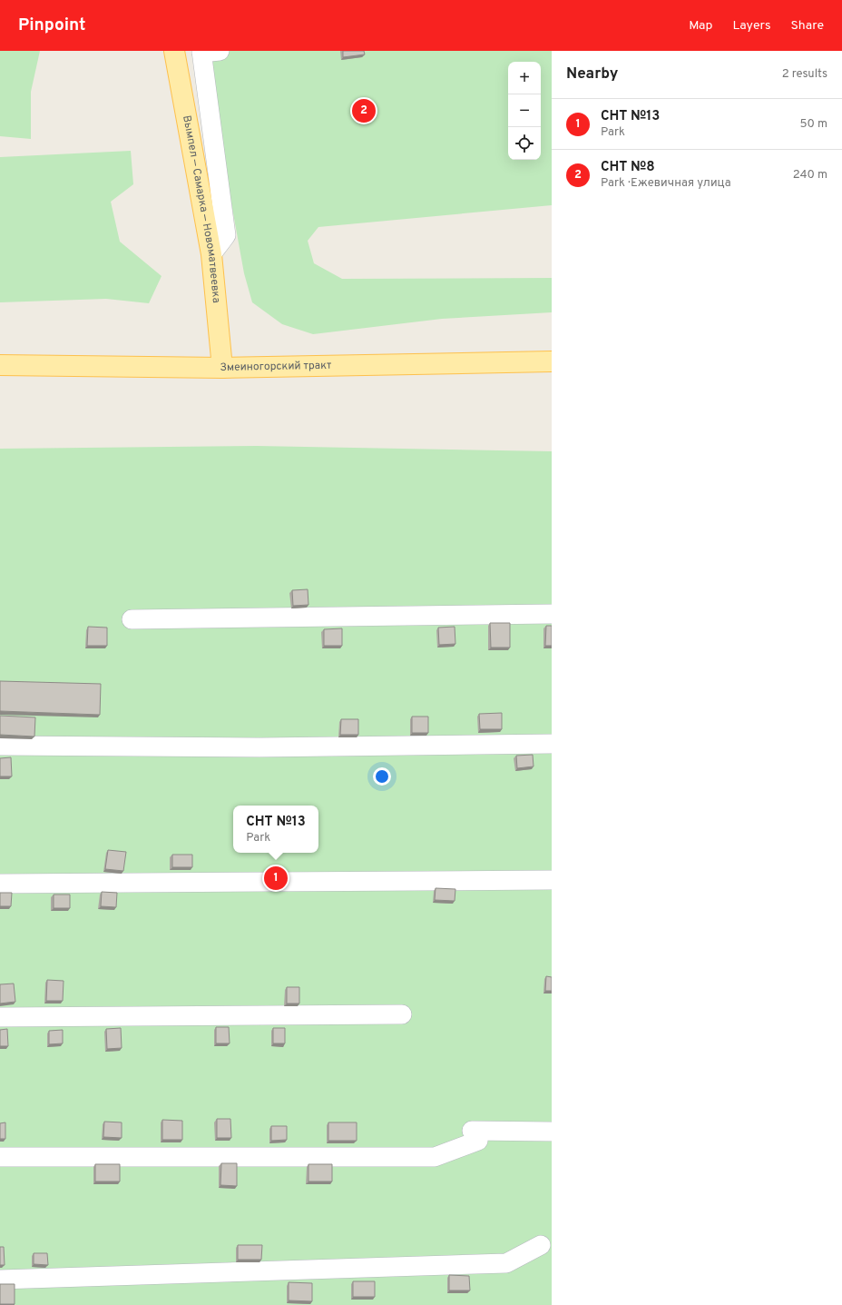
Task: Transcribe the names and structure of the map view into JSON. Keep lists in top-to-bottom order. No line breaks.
{"streets":{"main road":["Вымпел — Самарка — Новоматвеевка","Змеиногорский тракт"]},"crossings":[["Вымпел — Самарка — Новоматвеевка","Змеиногорский тракт"]],"page":{"header":"Pinpoint","nav":["Map","Layers","Share"],"heading":["Nearby","2 results"],"map_buttons":["+","−"],"pins":["2","1"],"list":[{"mark":"1","name":"СНТ №13","note":"Park","value":"50 m"},{"mark":"2","name":"СНТ №8","note":"Park · Ежевичная улица","value":"240 m"}],"popup":["СНТ №13","Park"]}}
